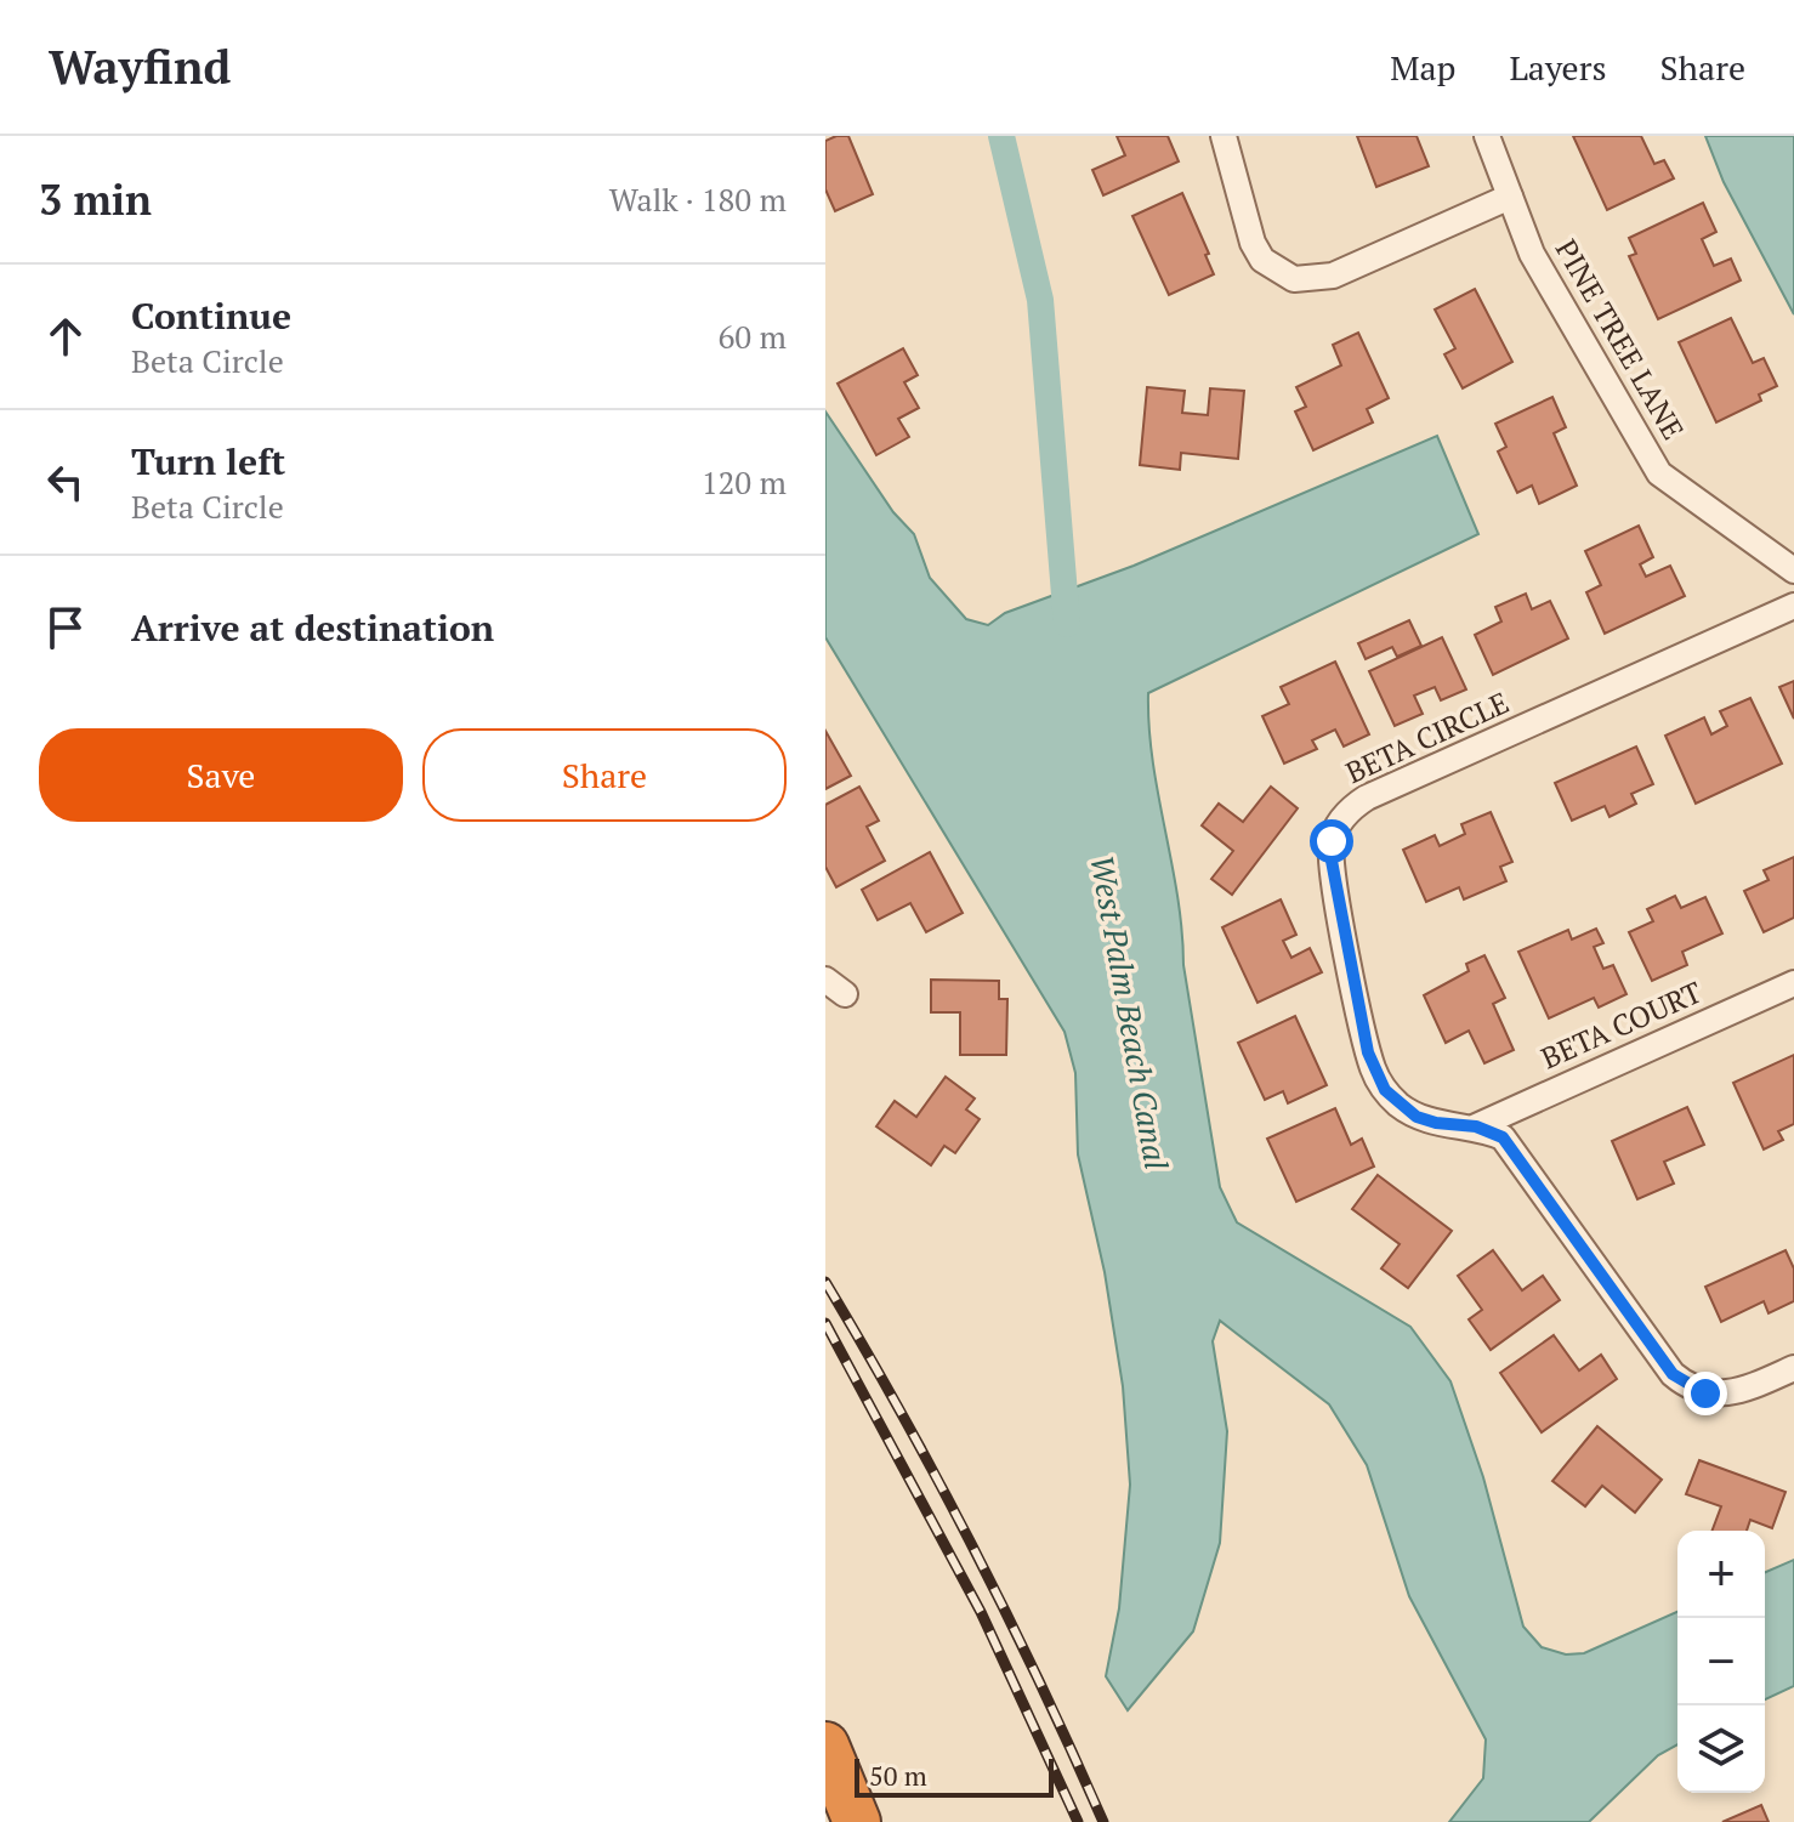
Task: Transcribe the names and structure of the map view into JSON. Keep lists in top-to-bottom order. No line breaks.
{"streets":{"street":["PINE TREE LANE","BETA CIRCLE","BETA COURT"]},"crossings":[["BETA CIRCLE","BETA COURT"]],"water":["West Palm Beach Canal"],"scale_bar":"50 m","page":{"header":"Wayfind","nav":["Map","Layers","Share"],"heading":["3 min","Walk · 180 m"],"list":[["Continue","Beta Circle","60 m"],["Turn left","Beta Circle","120 m"],"Arrive at destination"],"buttons":["Save","Share"],"map_buttons":["+","−"],"scale":"50 m"}}
